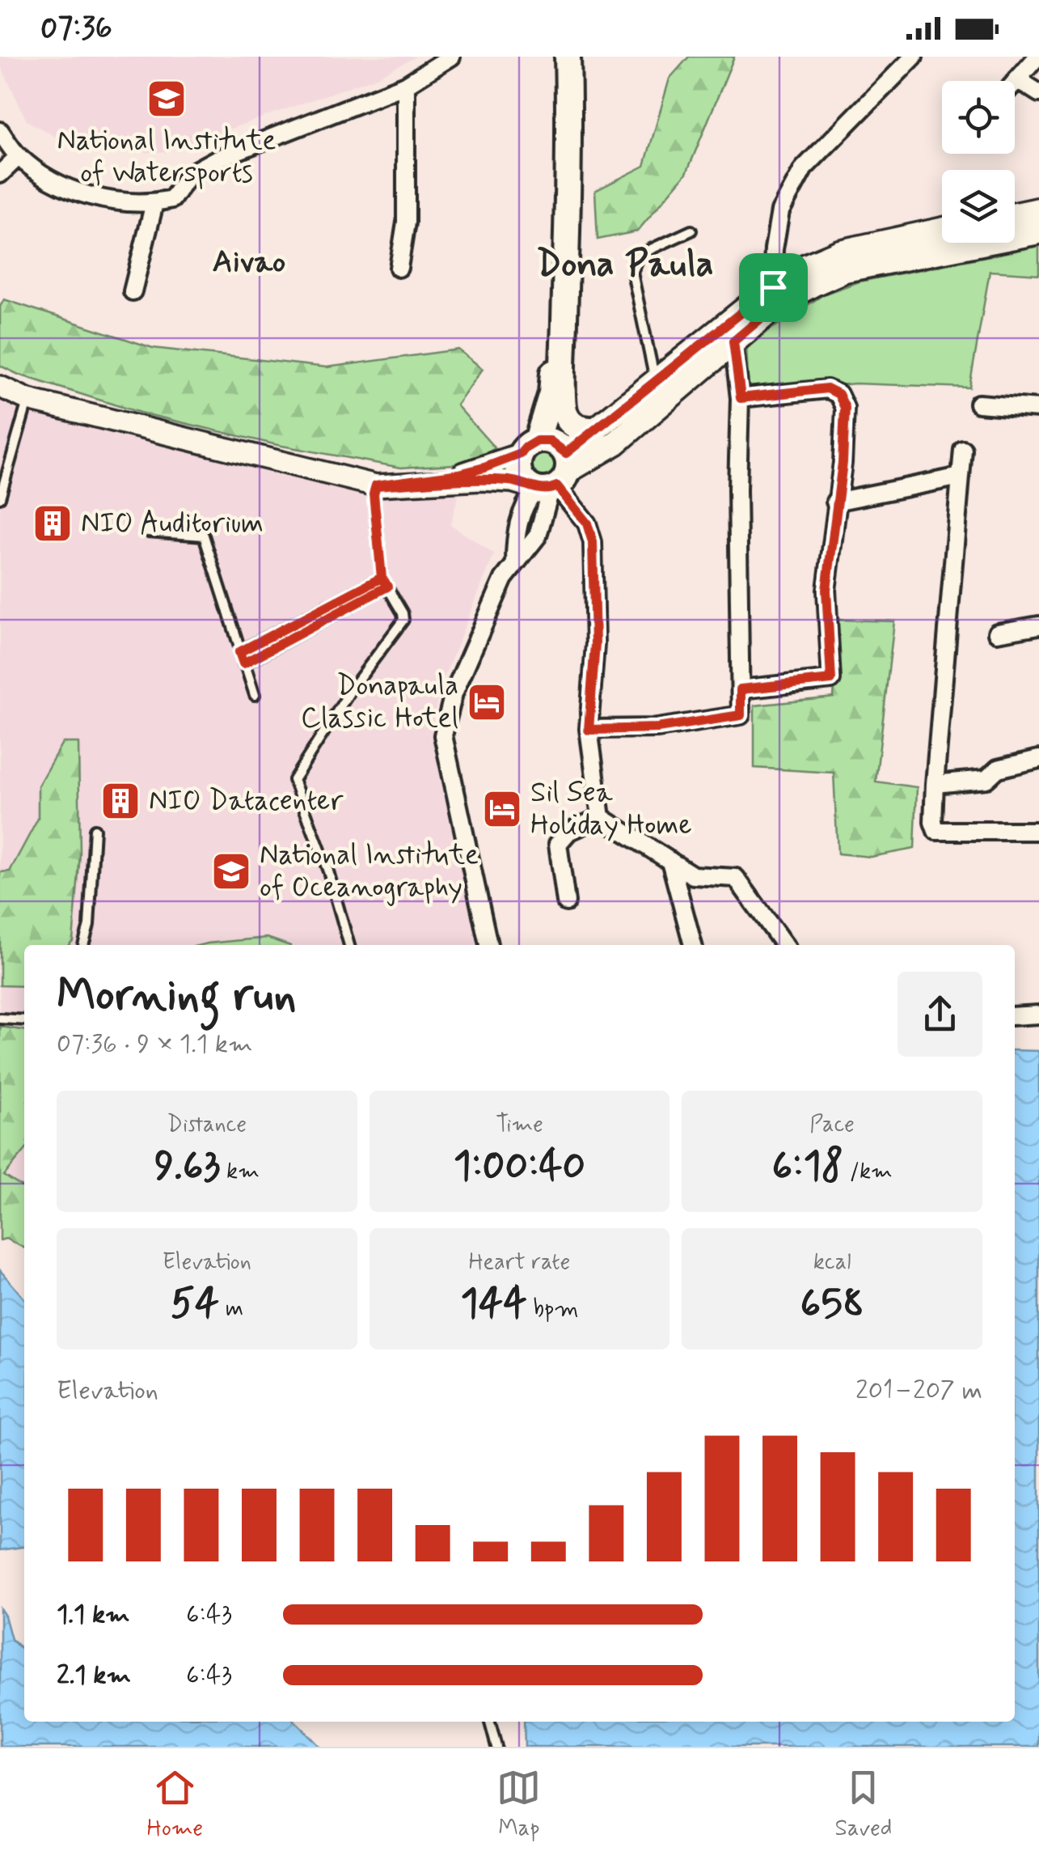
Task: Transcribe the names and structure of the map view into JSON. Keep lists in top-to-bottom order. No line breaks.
{"districts":["Aivao","Dona Paula"],"places":{"school or university":["National Institute of Watersports","National Institute of Oceanography"],"building":["NIO Auditorium","NIO Datacenter"],"hotel":["Donapaula Classic Hotel","Sil Sea Holiday Home"]},"page":{"status":"07:36","heading":["Morning run","07:36 · 9 × 1.1 km"],"stats":[["Distance","9.63 km"],["Time","1:00:40"],["Pace","6:18 /km"],["Elevation","54 m"],["Heart rate","144 bpm"],["kcal","658"]],"chart":["Elevation","201–207 m"],"list":[{"name":"1.1 km","note":"6:43"},{"name":"2.1 km","note":"6:43"}],"tabs":["Home","Map","Saved"]}}
